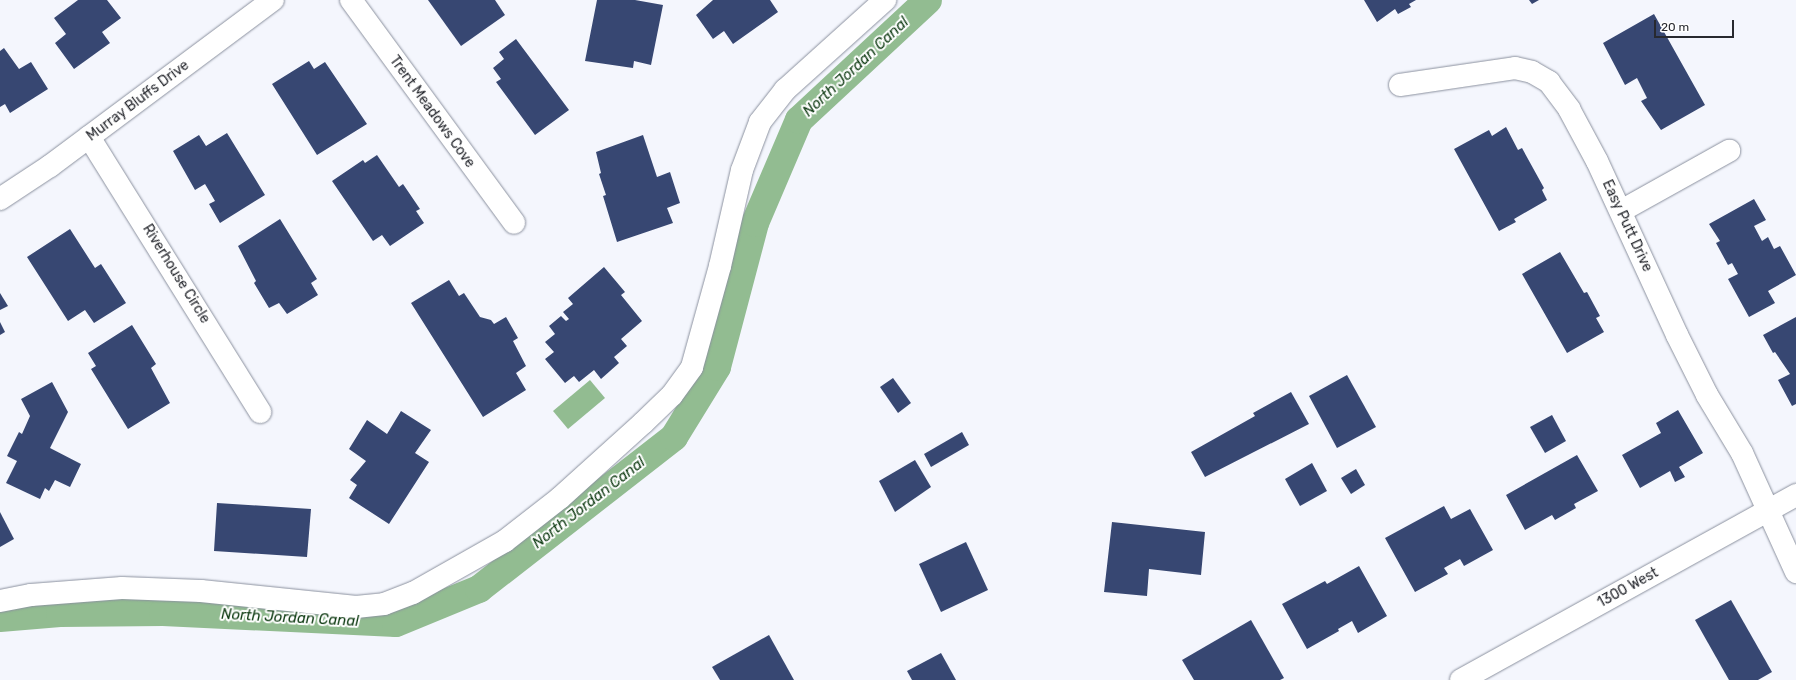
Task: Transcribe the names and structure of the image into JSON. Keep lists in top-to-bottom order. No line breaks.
{"streets":{"street":["Murray Bluffs Drive","Trent Meadows Cove","Easy Putt Drive","Riverhouse Circle","1300 West"]},"crossings":[["Murray Bluffs Drive","Riverhouse Circle"],["Easy Putt Drive","1300 West"]],"water":["North Jordan Canal"],"scale_bar":"20 m"}
